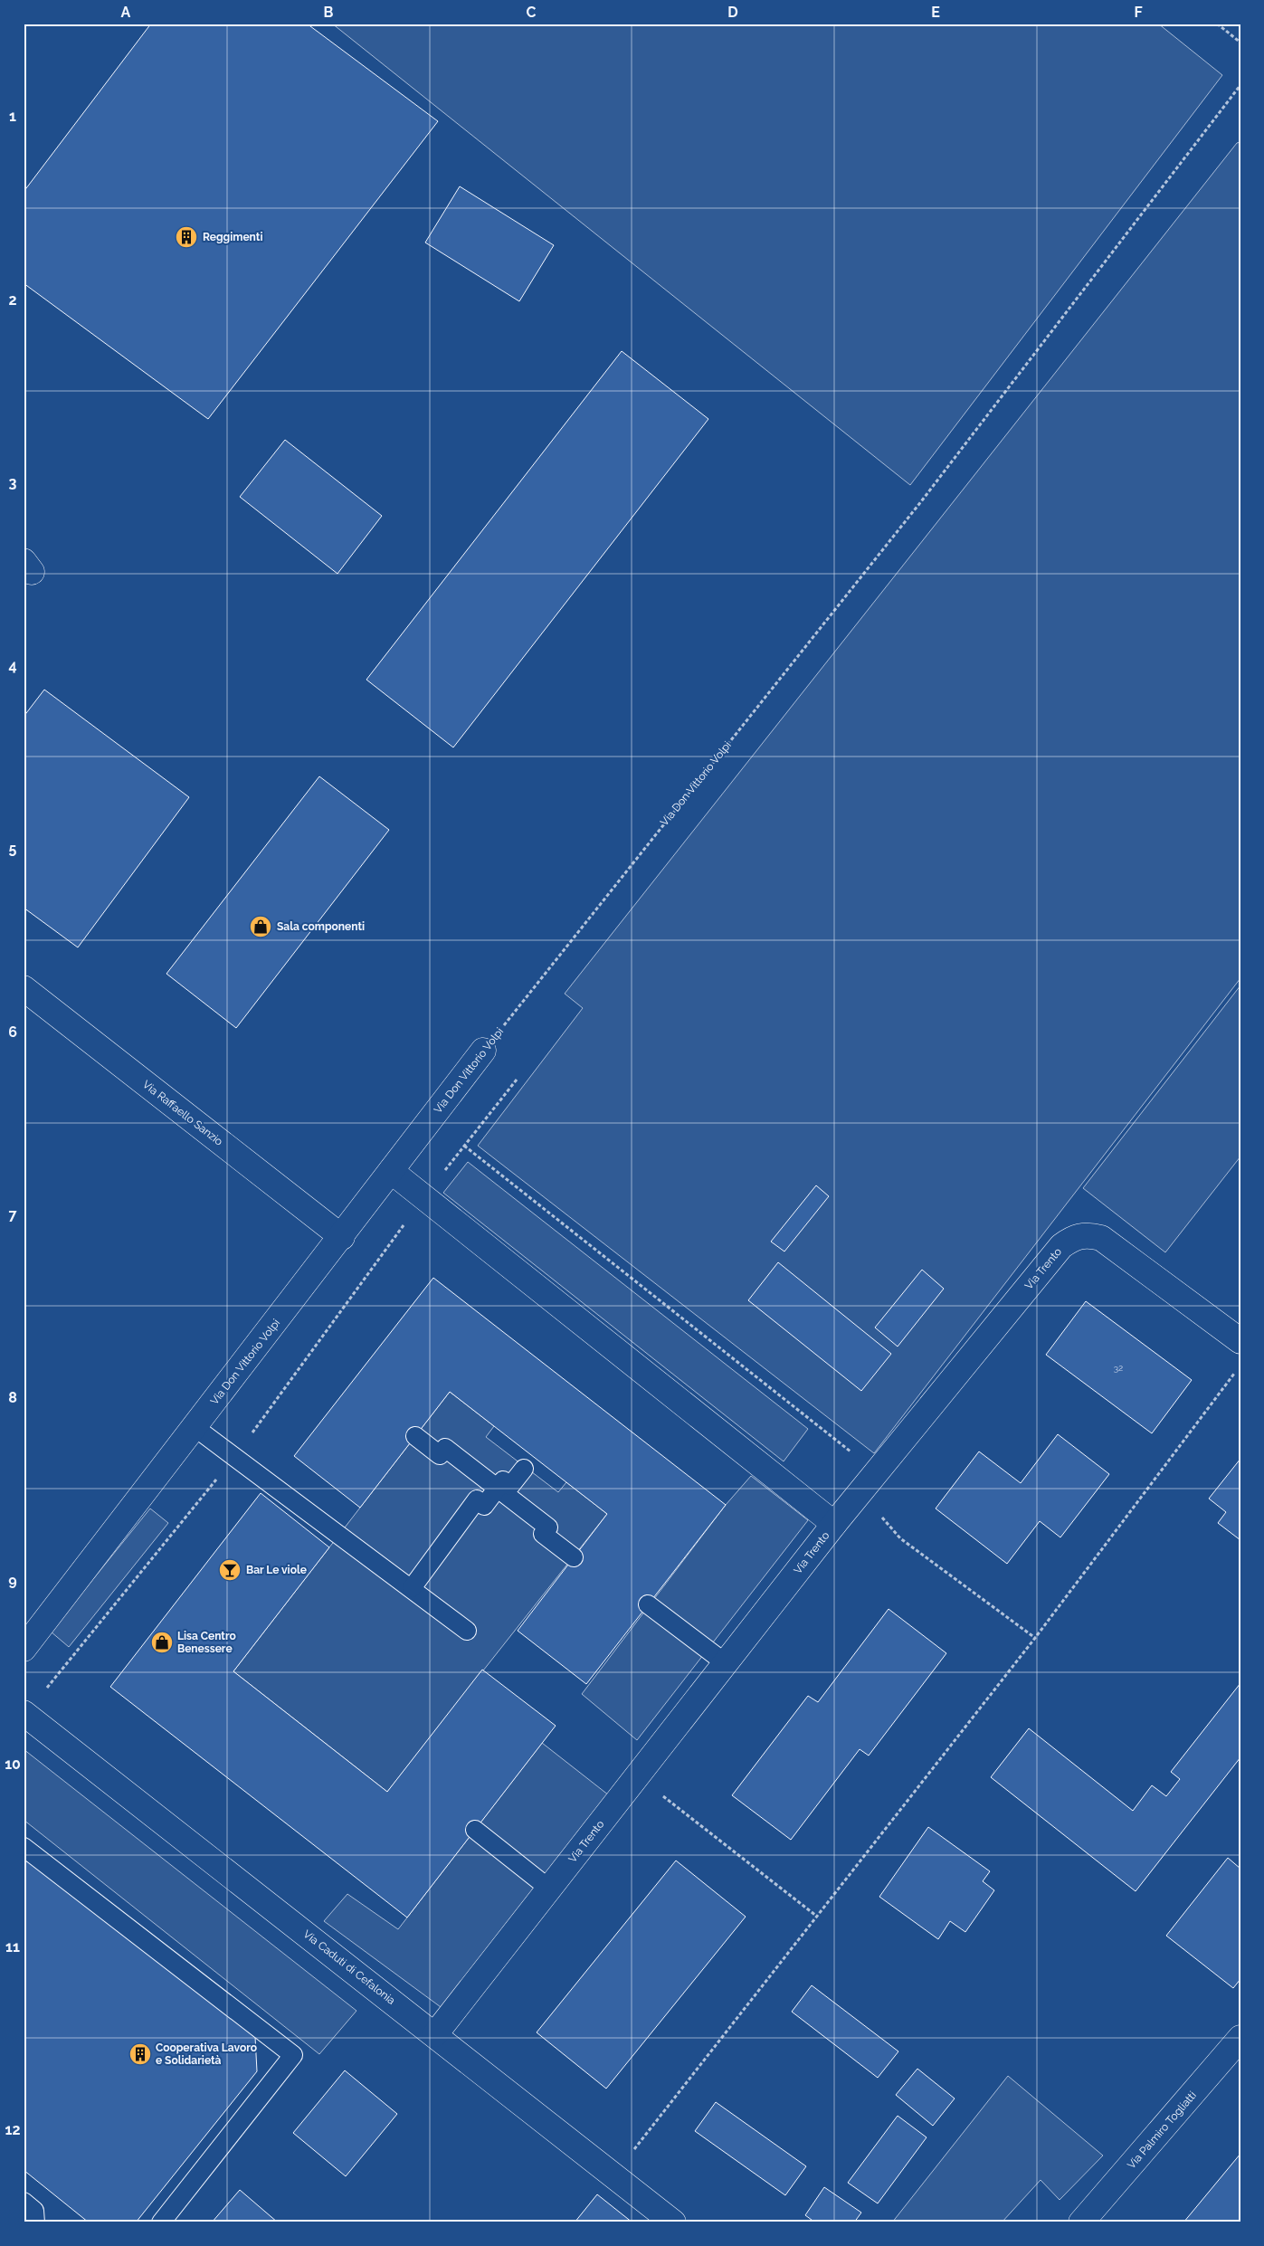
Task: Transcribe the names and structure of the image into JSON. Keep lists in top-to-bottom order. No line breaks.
{"streets":{"street":["Via Don Vittorio Volpi","Via Raffaello Sanzio","Via Trento","Via Caduti di Cefalonia","Via Palmiro Togliatti"]},"crossings":[["Via Don Vittorio Volpi","Via Raffaello Sanzio"],["Via Trento","Via Caduti di Cefalonia"]],"places":{"building":["Reggimenti","Cooperativa Lavoro e Solidarietà"],"shop":["Sala componenti","Lisa Centro Benessere"],"bar":["Bar Le viole"]},"house_numbers":["32"],"grid":{"columns":["A","B","C","D","E","F"],"rows":["1","2","3","4","5","6","7","8","9","10","11","12"]}}
